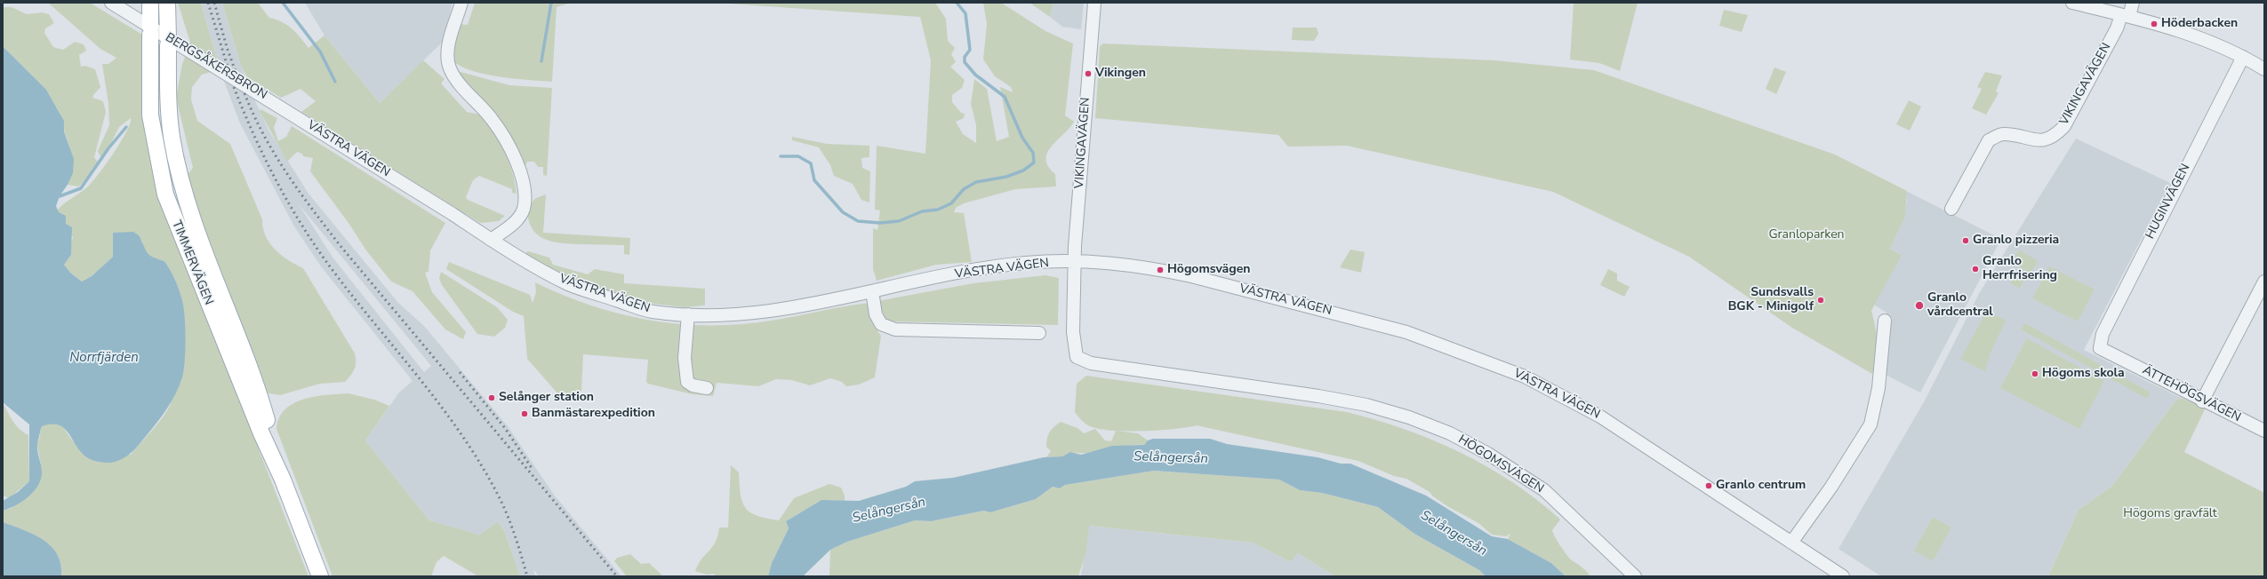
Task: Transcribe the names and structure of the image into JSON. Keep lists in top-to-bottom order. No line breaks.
{"streets":{"main road":["TIMMERVÄGEN"],"street":["BERGSÅKERSBRON","VIKINGAVÄGEN","VÄSTRA VÄGEN","HUGINVÄGEN","ÄTTEHÖGSVÄGEN","HÖGOMSVÄGEN"]},"crossings":[["BERGSÅKERSBRON","VÄSTRA VÄGEN"],["BERGSÅKERSBRON","TIMMERVÄGEN"],["VIKINGAVÄGEN","VÄSTRA VÄGEN"],["VIKINGAVÄGEN","HÖGOMSVÄGEN"],["VÄSTRA VÄGEN","HÖGOMSVÄGEN"],["HUGINVÄGEN","ÄTTEHÖGSVÄGEN"]],"water":["Norrfjärden","Selångersån"],"parks":["Granloparken","Högoms gravfält"],"places":["Höderbacken","Vikingen","Granlo pizzeria","Granlo Herrfrisering","Högomsvägen","Sundsvalls BGK - Minigolf","Granlo vårdcentral","Högoms skola","Selånger station","Banmästarexpedition","Granlo centrum"]}
